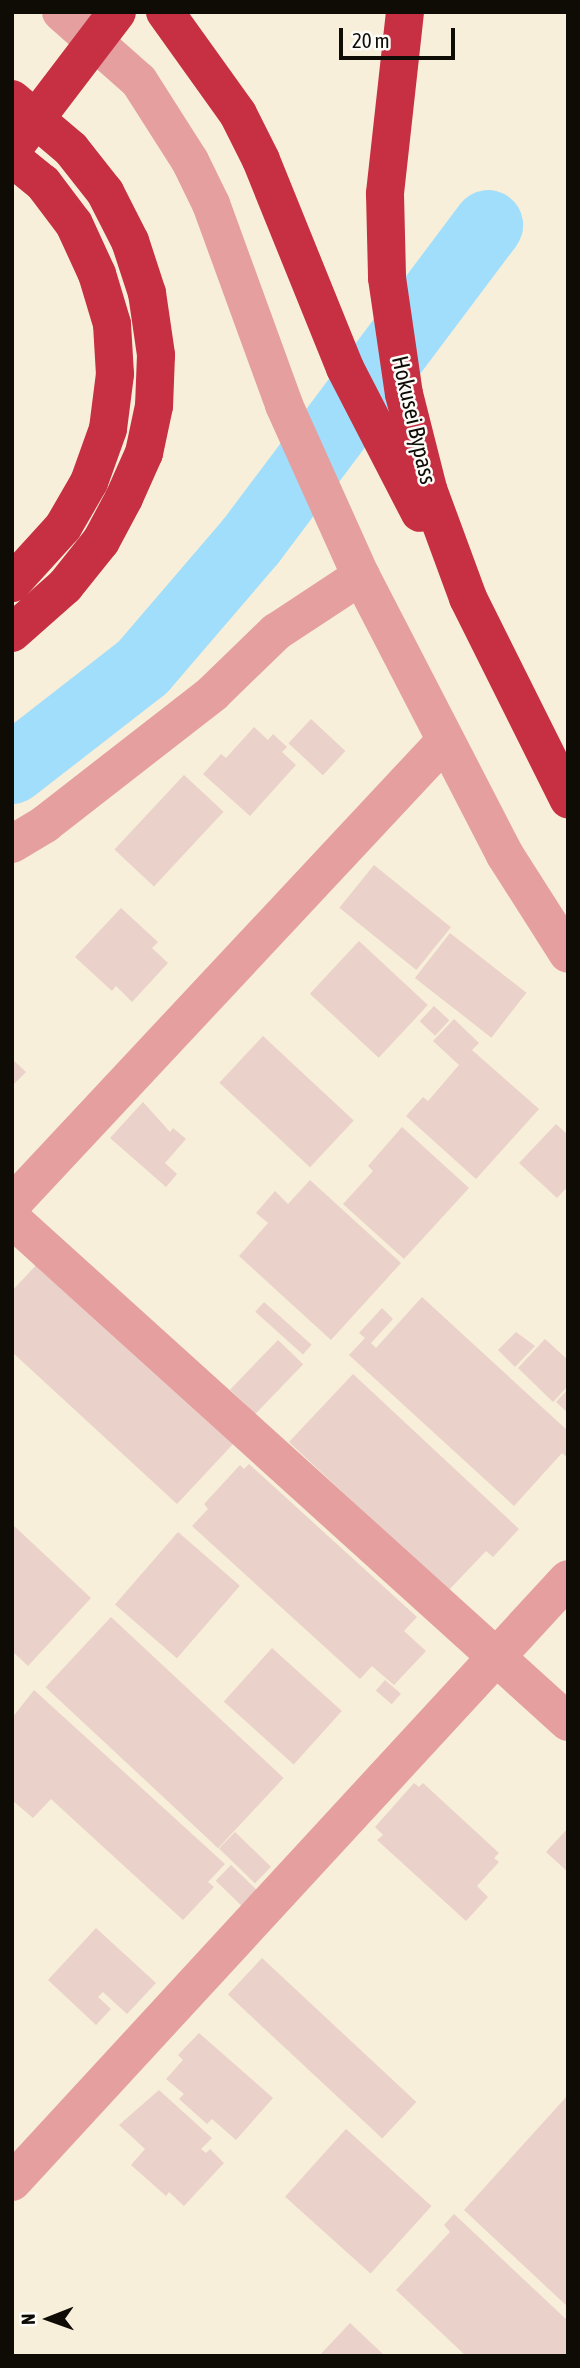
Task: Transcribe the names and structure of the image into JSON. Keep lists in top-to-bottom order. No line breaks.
{"streets":{"highway":["Hokusei Bypass"]},"scale_bar":"20 m","north":"left"}
